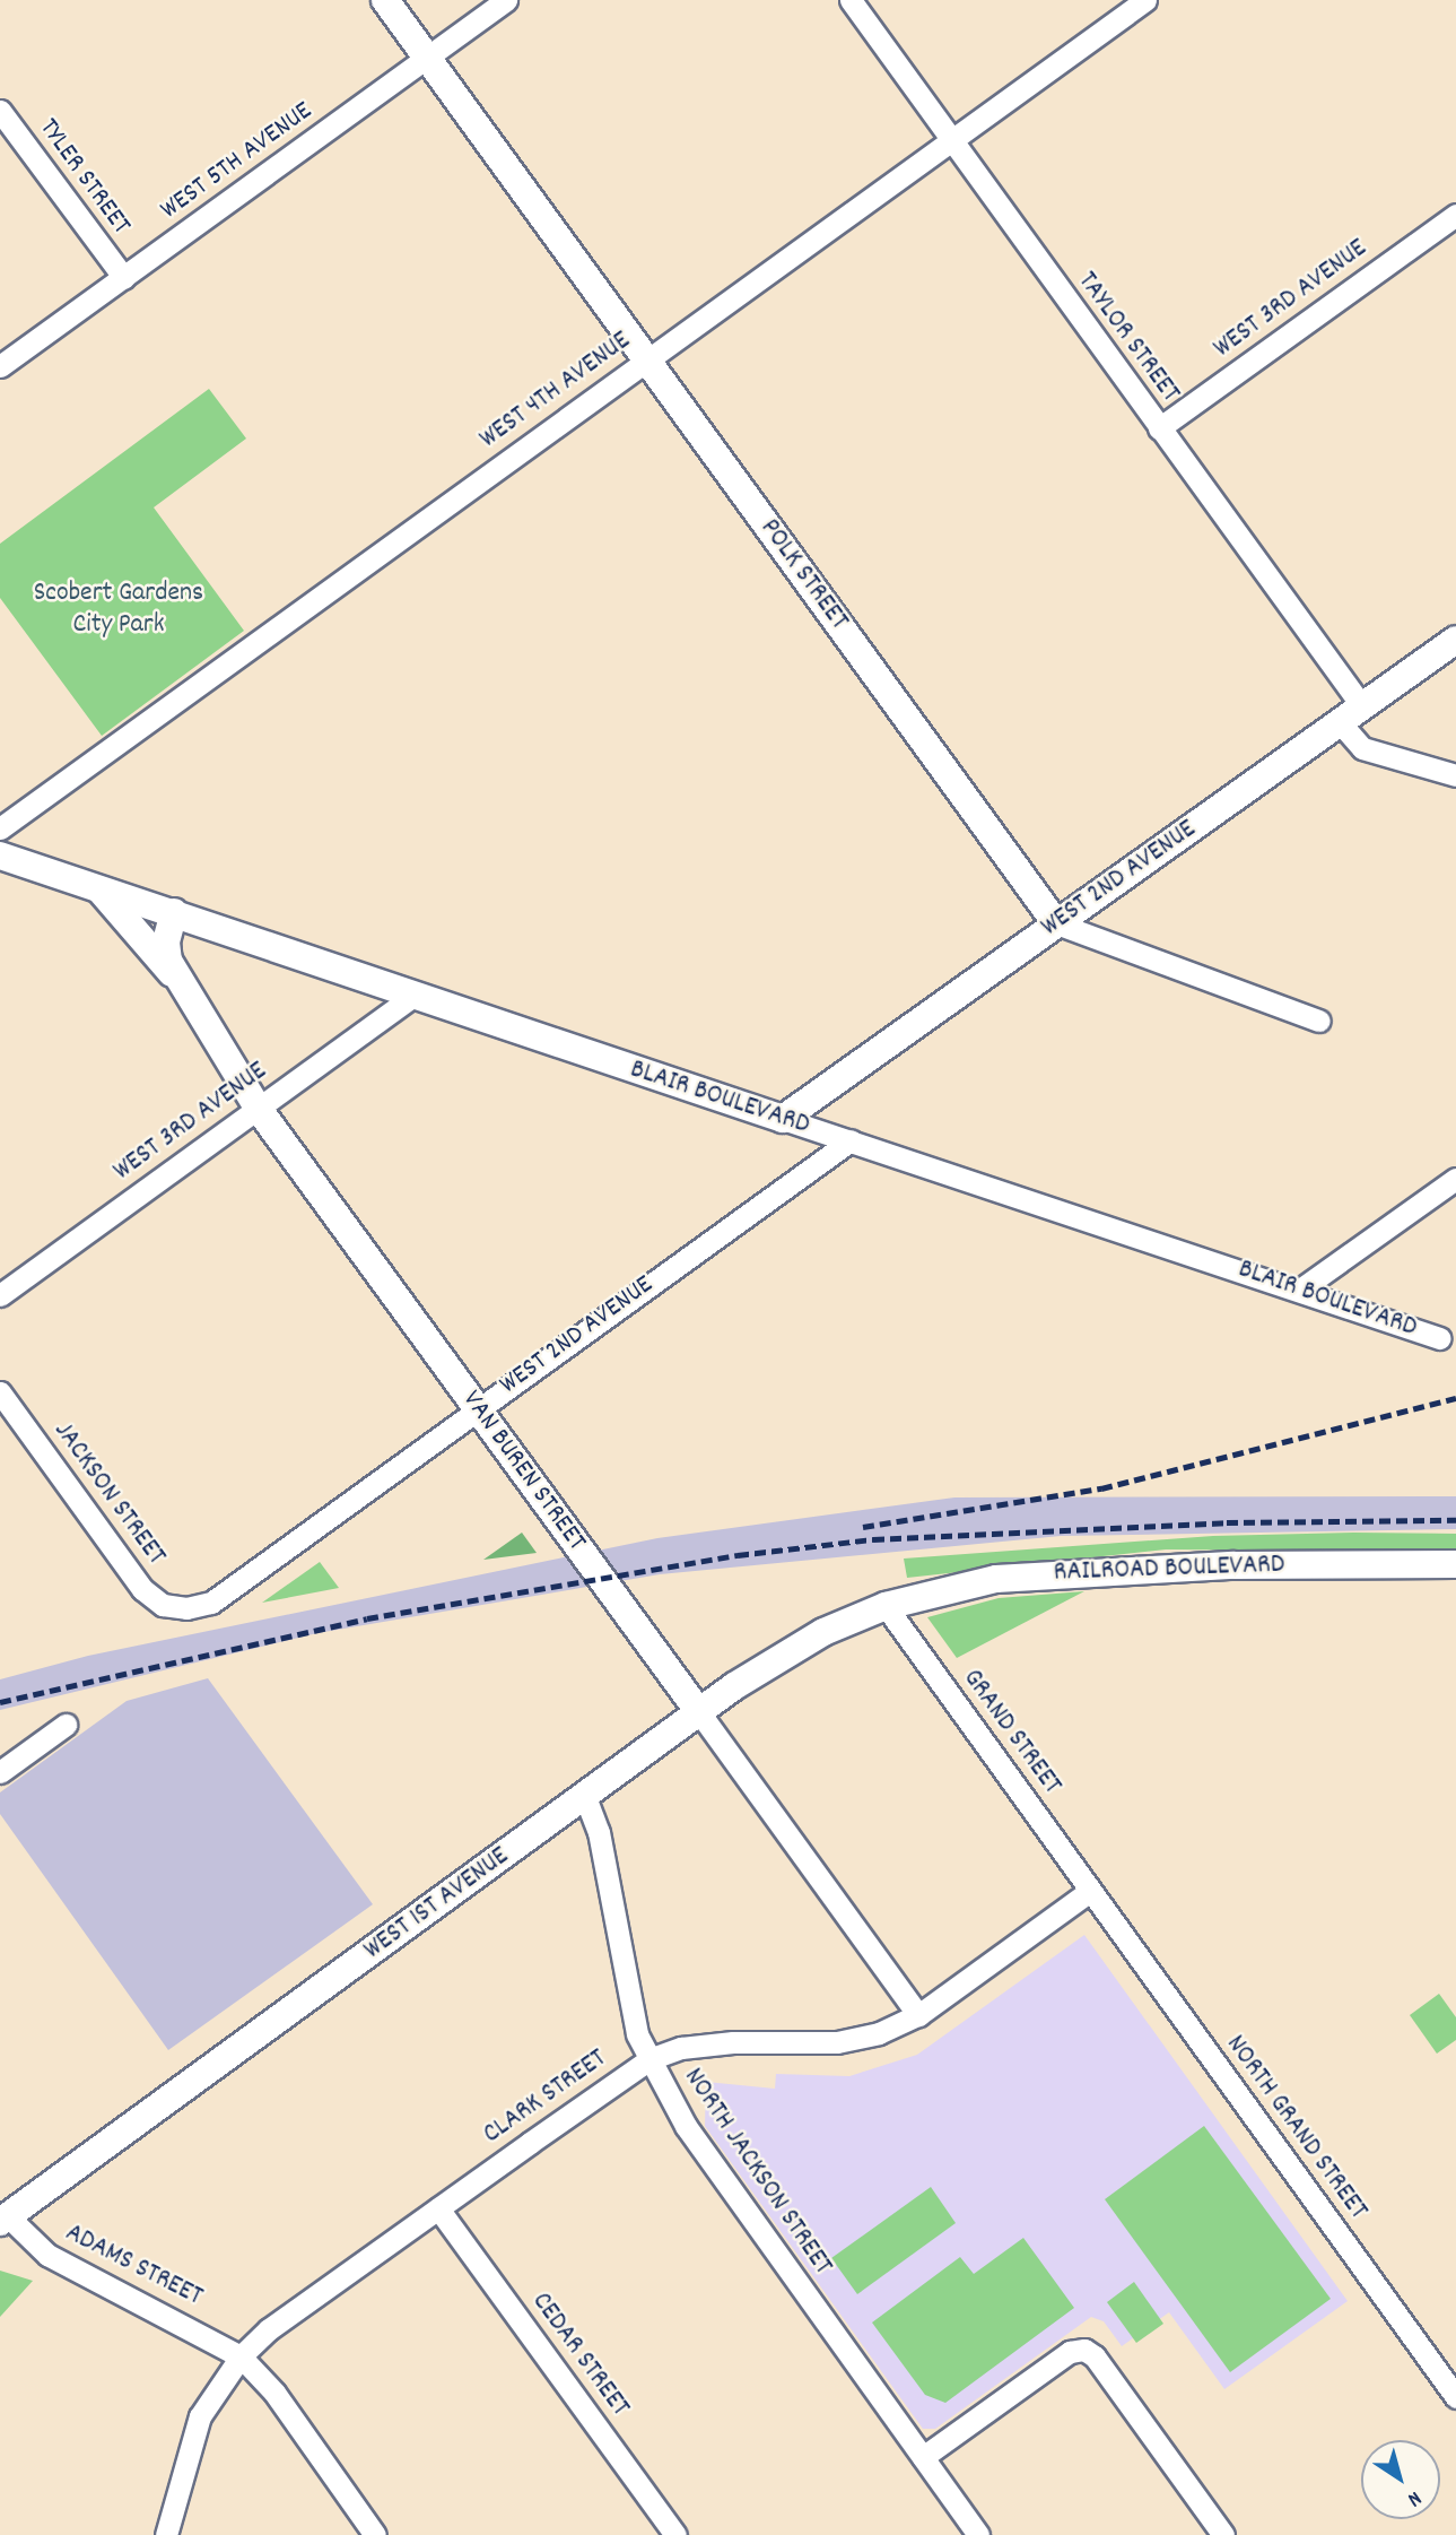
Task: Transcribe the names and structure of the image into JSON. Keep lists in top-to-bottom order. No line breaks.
{"streets":{"street":["WEST 5TH AVENUE","TYLER STREET","WEST 3RD AVENUE","TAYLOR STREET","WEST 4TH AVENUE","POLK STREET","WEST 2ND AVENUE","BLAIR BOULEVARD","VAN BUREN STREET","JACKSON STREET","RAILROAD BOULEVARD","GRAND STREET","WEST 1ST AVENUE","CLARK STREET","NORTH GRAND STREET","NORTH JACKSON STREET","ADAMS STREET","CEDAR STREET"]},"crossings":[["WEST 5TH AVENUE","TYLER STREET"],["WEST 5TH AVENUE","POLK STREET"],["WEST 3RD AVENUE","TAYLOR STREET"],["WEST 3RD AVENUE","BLAIR BOULEVARD"],["WEST 3RD AVENUE","VAN BUREN STREET"],["TAYLOR STREET","WEST 4TH AVENUE"],["TAYLOR STREET","WEST 2ND AVENUE"],["WEST 4TH AVENUE","POLK STREET"],["POLK STREET","WEST 2ND AVENUE"],["WEST 2ND AVENUE","BLAIR BOULEVARD"],["WEST 2ND AVENUE","VAN BUREN STREET"],["WEST 2ND AVENUE","JACKSON STREET"],["BLAIR BOULEVARD","VAN BUREN STREET"],["VAN BUREN STREET","WEST 1ST AVENUE"],["VAN BUREN STREET","CLARK STREET"],["RAILROAD BOULEVARD","GRAND STREET"],["RAILROAD BOULEVARD","WEST 1ST AVENUE"],["GRAND STREET","WEST 1ST AVENUE"],["GRAND STREET","CLARK STREET"],["GRAND STREET","NORTH GRAND STREET"],["WEST 1ST AVENUE","NORTH JACKSON STREET"],["WEST 1ST AVENUE","ADAMS STREET"],["CLARK STREET","NORTH GRAND STREET"],["CLARK STREET","NORTH JACKSON STREET"],["CLARK STREET","ADAMS STREET"],["CLARK STREET","CEDAR STREET"]],"parks":["Scobert Gardens City Park"],"north":"bottom right"}
